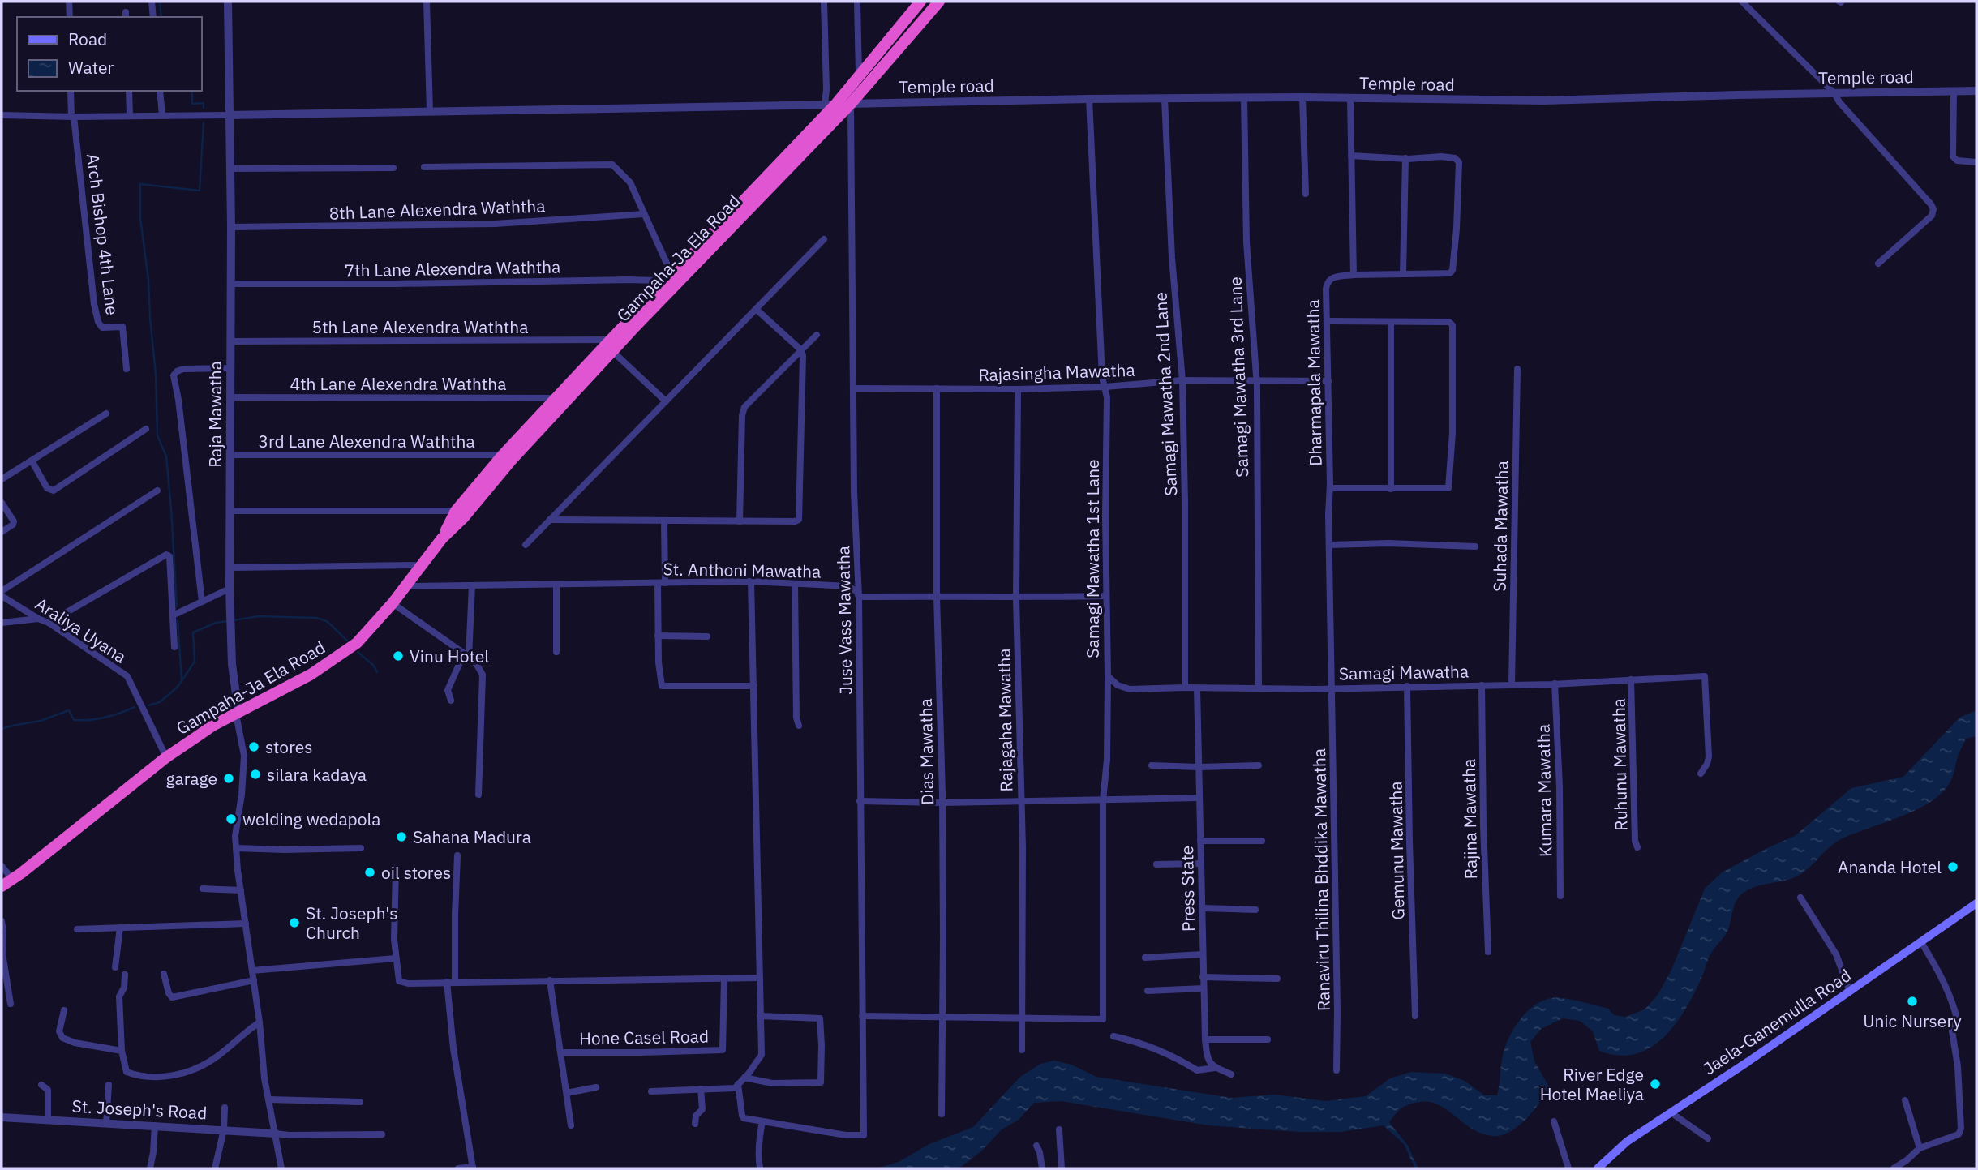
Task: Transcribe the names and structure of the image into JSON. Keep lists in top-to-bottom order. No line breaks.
{"streets":{"highway":["Gampaha-Ja Ela Road"],"main road":["Jaela-Ganemulla Road"],"street":["Temple road","8th Lane Alexendra Waththa","Arch Bishop 4th Lane","7th Lane Alexendra Waththa","5th Lane Alexendra Waththa","Rajasingha Mawatha","Samagi Mawatha 3rd Lane","Dharmapala Mawatha","4th Lane Alexendra Waththa","Samagi Mawatha 2nd Lane","Raja Mawatha","3rd Lane Alexendra Waththa","Suhada Mawatha","Samagi Mawatha 1st Lane","St. Anthoni Mawatha","Juse Vass Mawatha","Araliya Uyana","Samagi Mawatha","Rajagaha Mawatha","Dias Mawatha","Ruhunu Mawatha","Kumara Mawatha","Rajina Mawatha","Gemunu Mawatha","Ranaviru Thilina Bhddika Mawatha","Press State","Hone Casel Road","St. Joseph's Road"]},"crossings":[["Temple road","Gampaha-Ja Ela Road"],["Temple road","Samagi Mawatha 3rd Lane"],["Temple road","Samagi Mawatha 2nd Lane"],["Temple road","Raja Mawatha"],["Temple road","Samagi Mawatha 1st Lane"],["Temple road","Juse Vass Mawatha"],["8th Lane Alexendra Waththa","Raja Mawatha"],["Gampaha-Ja Ela Road","7th Lane Alexendra Waththa"],["Gampaha-Ja Ela Road","5th Lane Alexendra Waththa"],["Gampaha-Ja Ela Road","4th Lane Alexendra Waththa"],["Gampaha-Ja Ela Road","Raja Mawatha"],["Gampaha-Ja Ela Road","3rd Lane Alexendra Waththa"],["Gampaha-Ja Ela Road","St. Anthoni Mawatha"],["Gampaha-Ja Ela Road","Juse Vass Mawatha"],["Gampaha-Ja Ela Road","Araliya Uyana"],["7th Lane Alexendra Waththa","Raja Mawatha"],["5th Lane Alexendra Waththa","Raja Mawatha"],["Rajasingha Mawatha","Samagi Mawatha 3rd Lane"],["Rajasingha Mawatha","Dharmapala Mawatha"],["Rajasingha Mawatha","Samagi Mawatha 2nd Lane"],["Rajasingha Mawatha","Samagi Mawatha 1st Lane"],["Rajasingha Mawatha","Juse Vass Mawatha"],["Rajasingha Mawatha","Rajagaha Mawatha"],["Rajasingha Mawatha","Dias Mawatha"],["Samagi Mawatha 3rd Lane","Samagi Mawatha"],["Dharmapala Mawatha","Samagi Mawatha"],["Dharmapala Mawatha","Ranaviru Thilina Bhddika Mawatha"],["4th Lane Alexendra Waththa","Raja Mawatha"],["Samagi Mawatha 2nd Lane","Samagi Mawatha"],["Raja Mawatha","3rd Lane Alexendra Waththa"],["Suhada Mawatha","Samagi Mawatha"],["Samagi Mawatha 1st Lane","St. Anthoni Mawatha"],["Samagi Mawatha 1st Lane","Samagi Mawatha"],["Samagi Mawatha 1st Lane","Rajagaha Mawatha"],["St. Anthoni Mawatha","Juse Vass Mawatha"],["St. Anthoni Mawatha","Rajagaha Mawatha"],["St. Anthoni Mawatha","Dias Mawatha"],["Samagi Mawatha","Ruhunu Mawatha"],["Samagi Mawatha","Kumara Mawatha"],["Samagi Mawatha","Rajina Mawatha"],["Samagi Mawatha","Gemunu Mawatha"],["Samagi Mawatha","Ranaviru Thilina Bhddika Mawatha"],["Samagi Mawatha","Press State"]],"places":["Vinu Hotel","stores","silara kadaya","garage","welding wedapola","Sahana Madura","Ananda Hotel","oil stores","St. Joseph's Church","Unic Nursery","River Edge Hotel Maeliya"],"legend":["Road","Water"]}
